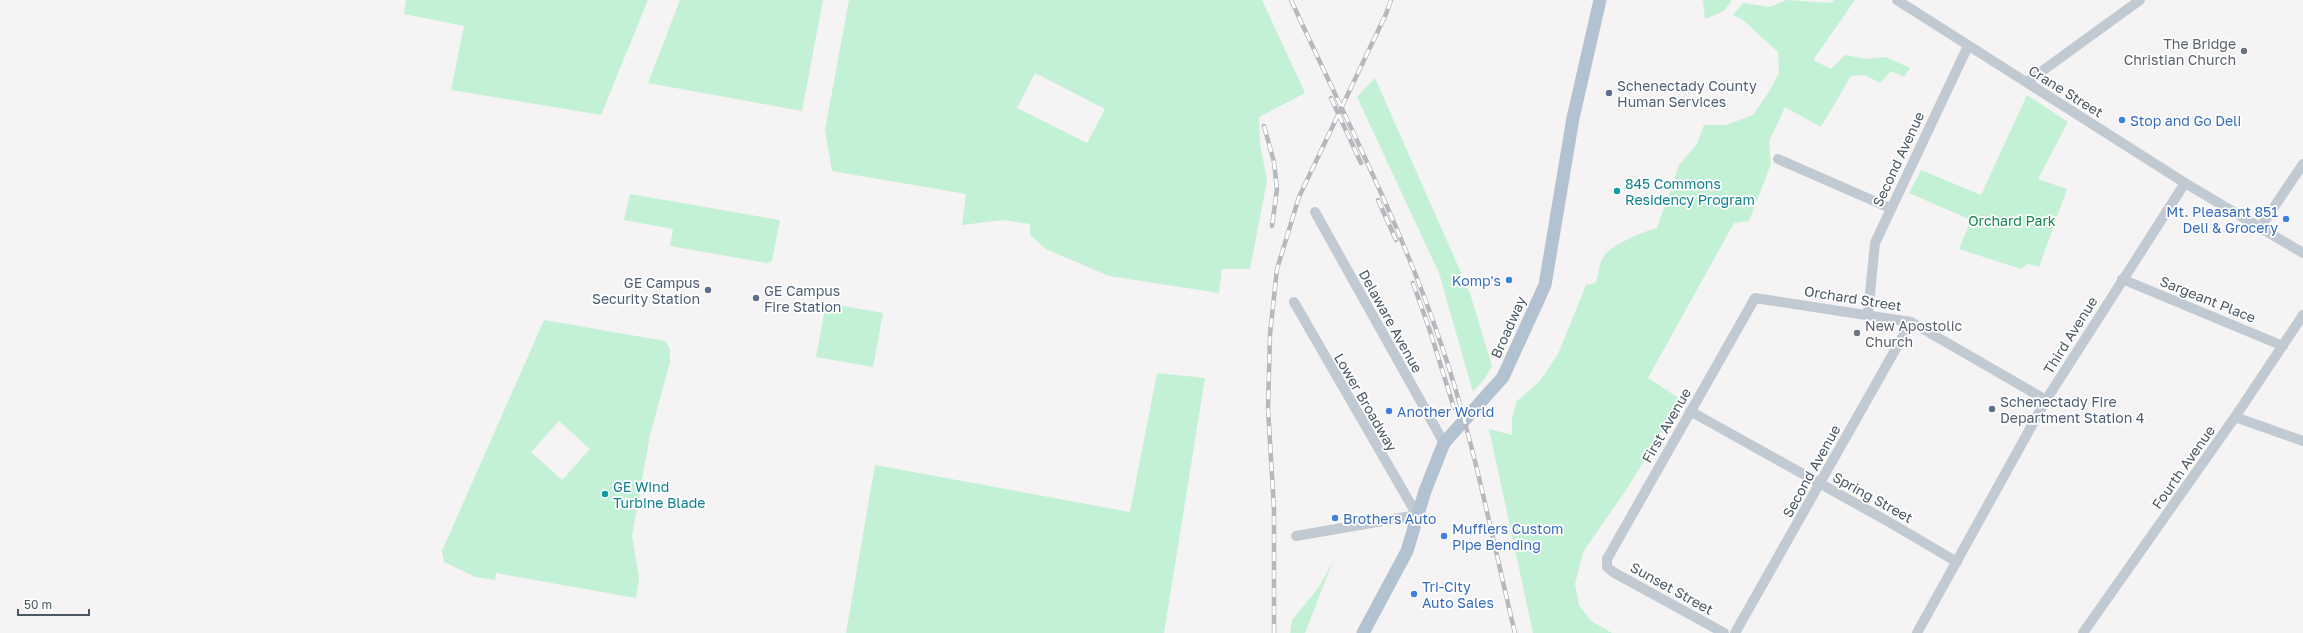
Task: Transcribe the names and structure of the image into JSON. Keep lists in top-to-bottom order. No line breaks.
{"streets":{"main road":["Broadway"],"street":["Crane Street","Second Avenue","Orchard Street","Sargeant Place","Delaware Avenue","Third Avenue","Lower Broadway","First Avenue","Fourth Avenue","Spring Street","Sunset Street"]},"crossings":[["Crane Street","Second Avenue"],["Crane Street","Third Avenue"],["Second Avenue","Orchard Street"],["Second Avenue","Spring Street"],["Orchard Street","Third Avenue"],["Orchard Street","First Avenue"],["Sargeant Place","Third Avenue"],["Sargeant Place","Fourth Avenue"],["Delaware Avenue","Broadway"],["Broadway","Lower Broadway"],["Third Avenue","Spring Street"],["First Avenue","Spring Street"],["First Avenue","Sunset Street"]],"parks":["Orchard Park"],"places":["The Bridge Christian Church","Schenectady County Human Services","Stop and Go Deli","845 Commons Residency Program","Mt. Pleasant 851 Deli & Grocery","Komp's","GE Campus Security Station","GE Campus Fire Station","New Apostolic Church","Schenectady Fire Department Station 4","Another World","GE Wind Turbine Blade","Brothers Auto","Mufflers Custom Pipe Bending","Tri-City Auto Sales"],"scale_bar":"50 m"}
